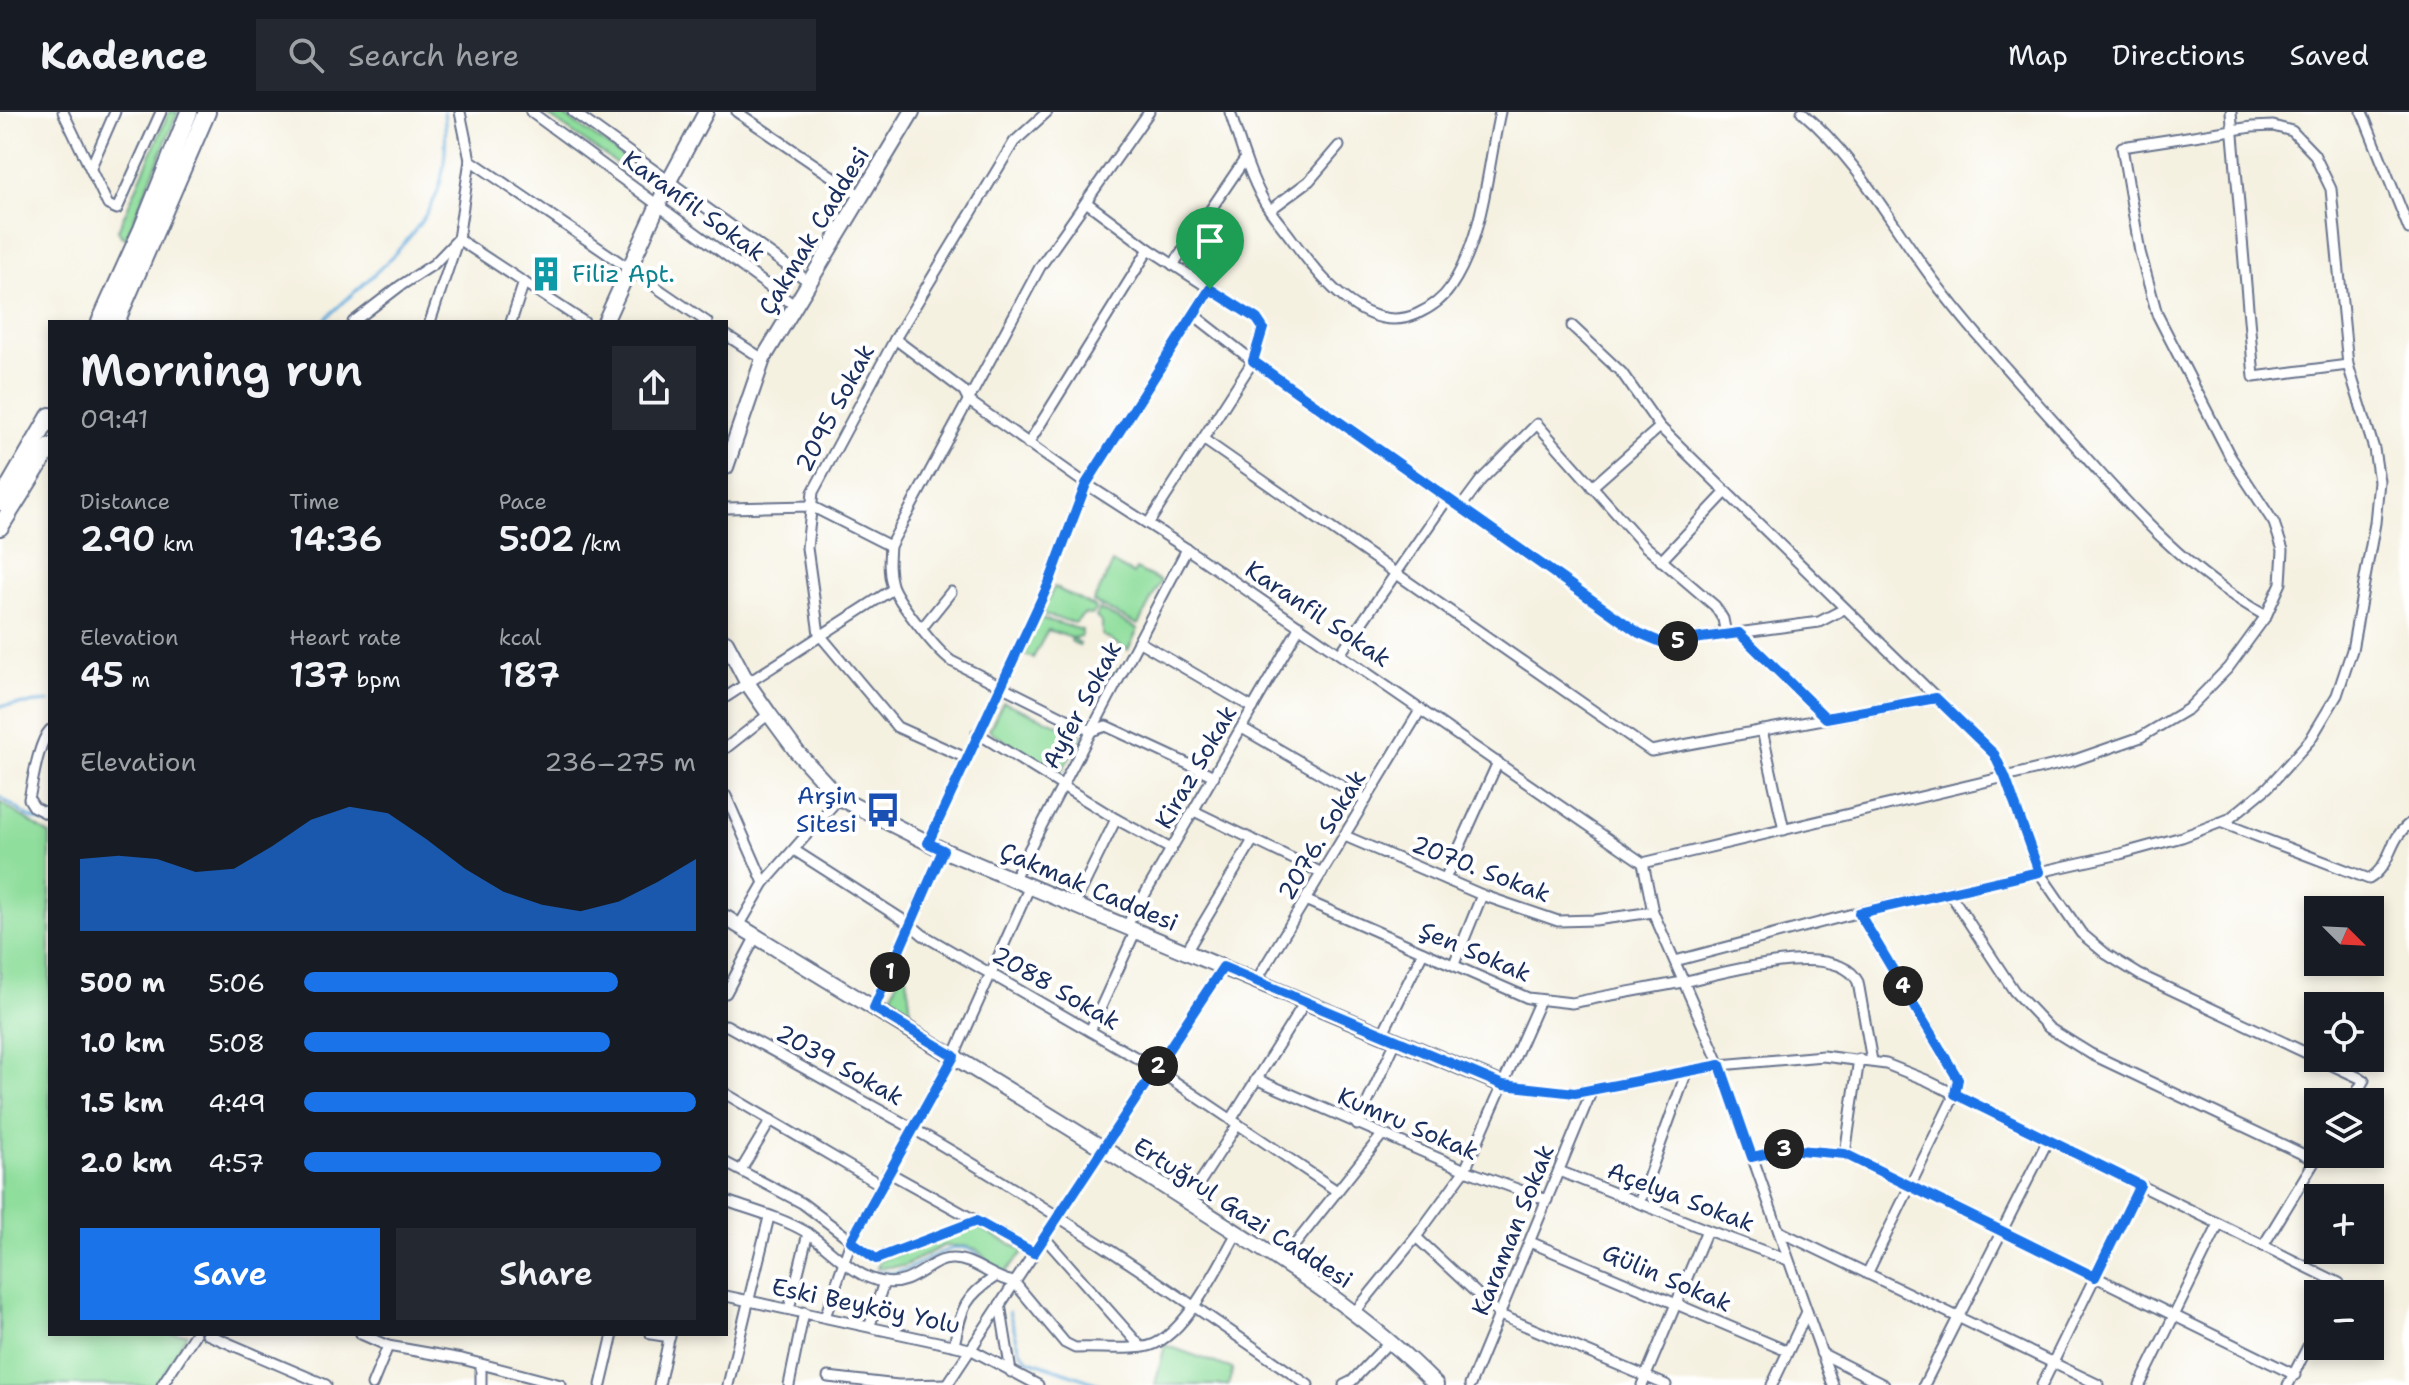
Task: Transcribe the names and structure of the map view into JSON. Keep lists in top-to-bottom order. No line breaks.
{"streets":{"main road":["Çakmak Caddesi","Ertuğrul Gazi Caddesi"],"street":["Karanfil Sokak","2095 Sokak","Ayfer Sokak","Kiraz Sokak","2076. Sokak","2070. Sokak","Şen Sokak","2088 Sokak","2039 Sokak","Kumru Sokak","Açelya Sokak","Karaman Sokak","Gülin Sokak","Eski Beyköy Yolu"]},"crossings":[["Karanfil Sokak","Çakmak Caddesi"],["Karanfil Sokak","2095 Sokak"],["Karanfil Sokak","Ayfer Sokak"],["Karanfil Sokak","Kiraz Sokak"],["Karanfil Sokak","2076. Sokak"],["Çakmak Caddesi","Ayfer Sokak"],["Çakmak Caddesi","Kiraz Sokak"],["Çakmak Caddesi","2076. Sokak"],["Kiraz Sokak","2088 Sokak"],["2076. Sokak","2070. Sokak"],["2076. Sokak","Şen Sokak"],["Kumru Sokak","Karaman Sokak"],["Açelya Sokak","Karaman Sokak"],["Karaman Sokak","Gülin Sokak"]],"places":{"building":["Filiz Apt."],"bus stop":["Arşin Sitesi"]},"north":"bottom right","page":{"header":"Kadence","search":"Search here","nav":["Map","Directions","Saved"],"heading":["Morning run","09:41"],"stats":[["Distance","2.90 km"],["Time","14:36"],["Pace","5:02 /km"],["Elevation","45 m"],["Heart rate","137 bpm"],["kcal","187"]],"pins":["5","1","4","2","3"],"chart":["Elevation","236–275 m"],"map_buttons":["+","−"],"list":[{"name":"500 m","note":"5:06"},{"name":"1.0 km","note":"5:08"},{"name":"1.5 km","note":"4:49"},{"name":"2.0 km","note":"4:57"}],"buttons":["Save","Share"]}}
